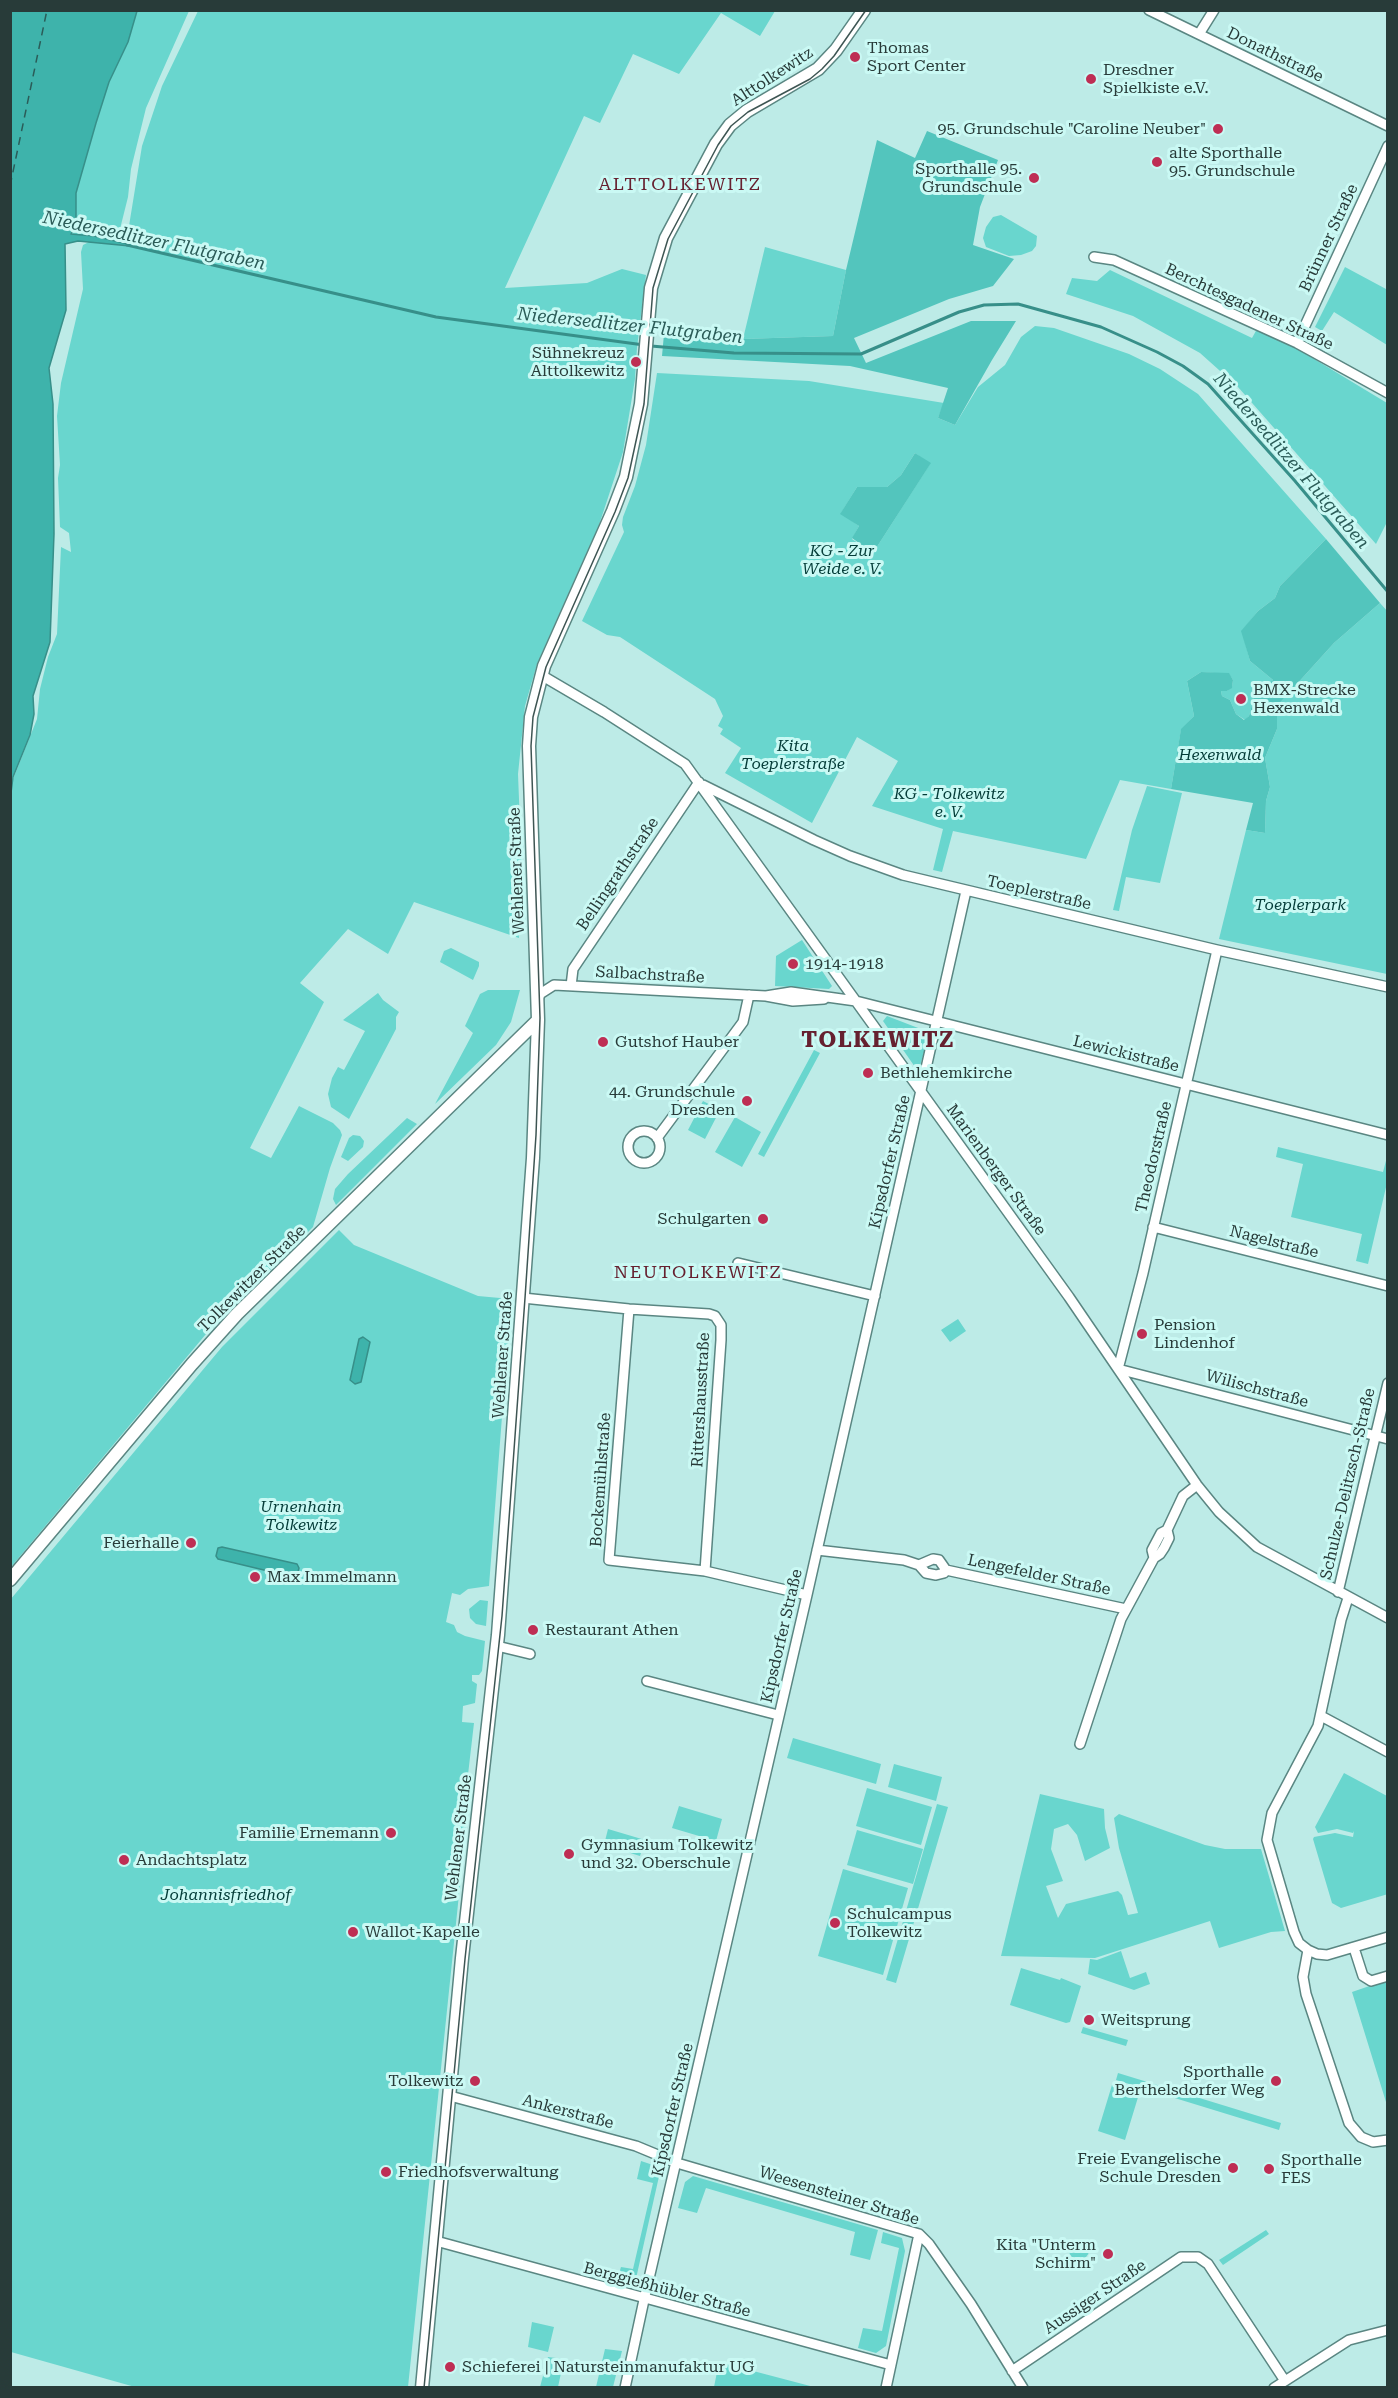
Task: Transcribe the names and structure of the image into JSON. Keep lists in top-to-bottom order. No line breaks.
{"streets":{"main road":["Alttolkewitz","Wehlener Straße","Tolkewitzer Straße"],"street":["Donathstraße","Brünner Straße","Berchtesgadener Straße","Bellingrathstraße","Toeplerstraße","Salbachstraße","Lewickistraße","Theodorstraße","Kipsdorfer Straße","Marienberger Straße","Nagelstraße","Wilischstraße","Rittershausstraße","Bockemühlstraße","Schulze-Delitzsch-Straße","Lengefelder Straße","Ankerstraße","Weesensteiner Straße","Berggießhübler Straße","Aussiger Straße"]},"crossings":[["Alttolkewitz","Wehlener Straße"],["Brünner Straße","Berchtesgadener Straße"],["Wehlener Straße","Salbachstraße"],["Wehlener Straße","Marienberger Straße"],["Wehlener Straße","Tolkewitzer Straße"],["Wehlener Straße","Rittershausstraße"],["Wehlener Straße","Ankerstraße"],["Wehlener Straße","Berggießhübler Straße"],["Bellingrathstraße","Toeplerstraße"],["Bellingrathstraße","Salbachstraße"],["Bellingrathstraße","Marienberger Straße"],["Toeplerstraße","Theodorstraße"],["Toeplerstraße","Kipsdorfer Straße"],["Toeplerstraße","Marienberger Straße"],["Salbachstraße","Lewickistraße"],["Salbachstraße","Marienberger Straße"],["Lewickistraße","Theodorstraße"],["Lewickistraße","Kipsdorfer Straße"],["Lewickistraße","Marienberger Straße"],["Theodorstraße","Marienberger Straße"],["Theodorstraße","Nagelstraße"],["Theodorstraße","Wilischstraße"],["Kipsdorfer Straße","Marienberger Straße"],["Kipsdorfer Straße","Bockemühlstraße"],["Kipsdorfer Straße","Lengefelder Straße"],["Kipsdorfer Straße","Ankerstraße"],["Kipsdorfer Straße","Weesensteiner Straße"],["Kipsdorfer Straße","Berggießhübler Straße"],["Marienberger Straße","Wilischstraße"],["Marienberger Straße","Schulze-Delitzsch-Straße"],["Wilischstraße","Schulze-Delitzsch-Straße"],["Rittershausstraße","Bockemühlstraße"],["Ankerstraße","Weesensteiner Straße"],["Weesensteiner Straße","Aussiger Straße"]],"districts":["ALTTOLKEWITZ","TOLKEWITZ","NEUTOLKEWITZ"],"water":["Niedersedlitzer Flutgraben"],"parks":["KG - Zur Weide e. V.","Kita Toeplerstraße","Hexenwald","KG - Tolkewitz e. V.","Toeplerpark","Urnenhain Tolkewitz","Johannisfriedhof"],"places":["Thomas Sport Center","Dresdner Spielkiste e.V.","95. Grundschule \"Caroline Neuber\"","alte Sporthalle 95. Grundschule","Sporthalle 95. Grundschule","Sühnekreuz Alttolkewitz","BMX-Strecke Hexenwald","1914-1918","Gutshof Hauber","Bethlehemkirche","44. Grundschule Dresden","Schulgarten","Pension Lindenhof","Feierhalle","Max Immelmann","Restaurant Athen","Familie Ernemann","Gymnasium Tolkewitz und 32. Oberschule","Andachtsplatz","Schulcampus Tolkewitz","Wallot-Kapelle","Weitsprung","Tolkewitz","Sporthalle Berthelsdorfer Weg","Freie Evangelische Schule Dresden","Sporthalle FES","Friedhofsverwaltung","Kita \"Unterm Schirm\"","Schieferei | Natursteinmanufaktur UG"]}
